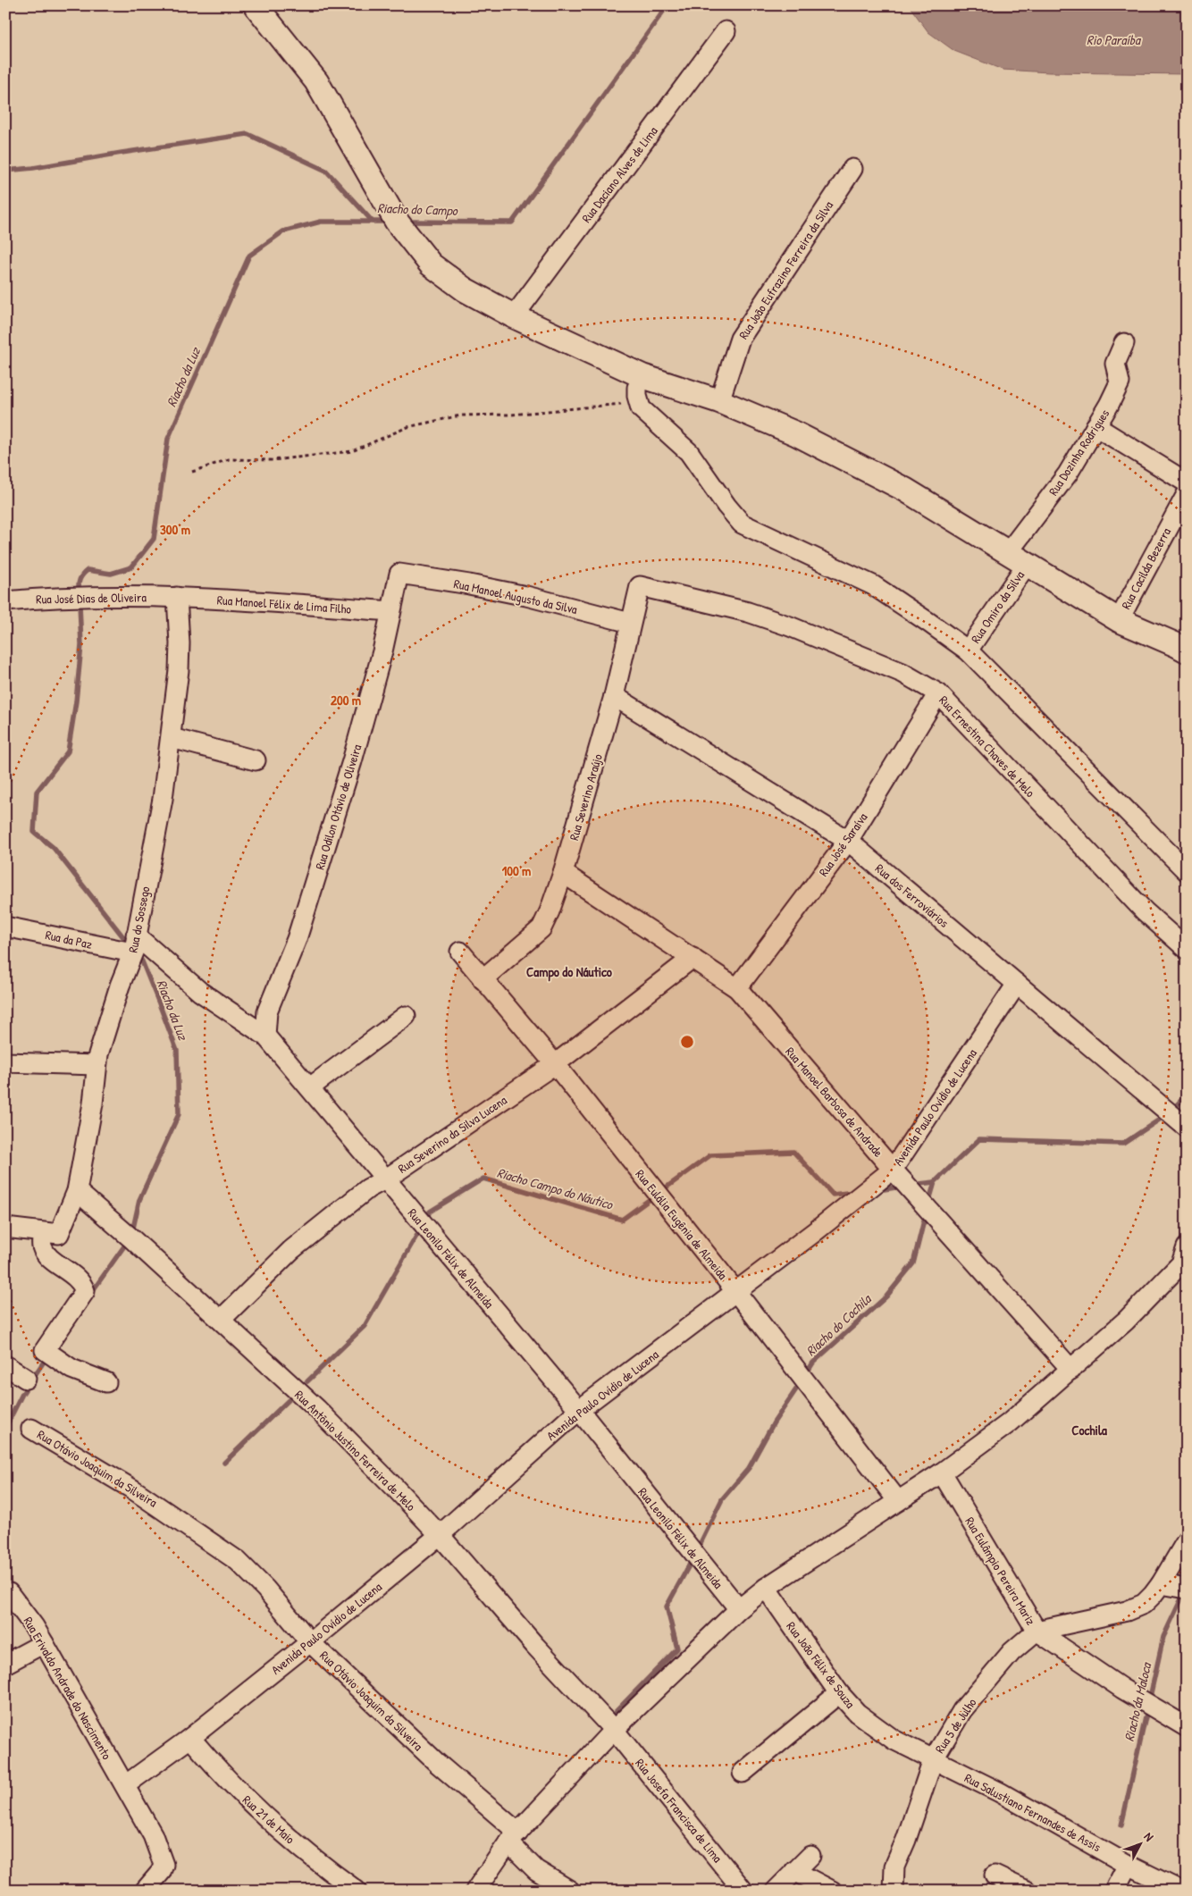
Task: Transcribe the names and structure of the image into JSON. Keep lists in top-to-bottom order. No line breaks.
{"streets":{"street":["Rua Daciano Alves de Lima","Rua João Eufrazino Ferreira da Silva","Rua Dozinha Rodrigues","Rua Cacilda Bezerra","Rua Manoel Augusto da Silva","Rua José Dias de Oliveira","Rua Manoel Félix de Lima Filho","Rua Omiro da Silva","Rua Ernestina Chaves de Melo","Rua Severino Araújo","Rua Odilon Otávio de Oliveira","Rua José Saraíva","Rua dos Ferroviários","Rua do Sossego","Rua da Paz","Rua Manoel Barbosa de Andrade","Avenida Paulo Ovídio de Lucena","Rua Severino da Silva Lucena","Rua Eulália Eugênia de Almeida","Rua Leonilo Félix de Almeida","Rua Antônio Justino Ferreira de Melo","Rua Otávio Joaquim da Silveira","Rua Eulâmpio Pereira Mariz","Rua João Félix de Souza","Rua Erivaldo Andrade do Nascimento","Rua 5 de Julho","Rua Josefa Francisca de Lima","Rua Salustiano Fernandes de Assis","Rua 21 de Maio"]},"crossings":[["Rua Dozinha Rodrigues","Rua Omiro da Silva"],["Rua Manoel Augusto da Silva","Rua Severino Araújo"],["Rua Manoel Augusto da Silva","Rua Odilon Otávio de Oliveira"],["Rua José Dias de Oliveira","Rua Manoel Félix de Lima Filho"],["Rua José Dias de Oliveira","Rua do Sossego"],["Rua Manoel Félix de Lima Filho","Rua Odilon Otávio de Oliveira"],["Rua Manoel Félix de Lima Filho","Rua do Sossego"],["Rua Ernestina Chaves de Melo","Rua Severino Araújo"],["Rua Ernestina Chaves de Melo","Rua José Saraíva"],["Rua Severino Araújo","Rua dos Ferroviários"],["Rua Severino Araújo","Rua Manoel Barbosa de Andrade"],["Rua Severino Araújo","Rua Eulália Eugênia de Almeida"],["Rua Odilon Otávio de Oliveira","Rua Leonilo Félix de Almeida"],["Rua José Saraíva","Rua dos Ferroviários"],["Rua José Saraíva","Rua Manoel Barbosa de Andrade"],["Rua dos Ferroviários","Avenida Paulo Ovídio de Lucena"],["Rua do Sossego","Rua da Paz"],["Rua do Sossego","Rua Leonilo Félix de Almeida"],["Rua do Sossego","Rua Antônio Justino Ferreira de Melo"],["Rua da Paz","Rua Leonilo Félix de Almeida"],["Rua Manoel Barbosa de Andrade","Avenida Paulo Ovídio de Lucena"],["Rua Manoel Barbosa de Andrade","Rua Severino da Silva Lucena"],["Avenida Paulo Ovídio de Lucena","Rua Eulália Eugênia de Almeida"],["Avenida Paulo Ovídio de Lucena","Rua Leonilo Félix de Almeida"],["Avenida Paulo Ovídio de Lucena","Rua Antônio Justino Ferreira de Melo"],["Avenida Paulo Ovídio de Lucena","Rua Otávio Joaquim da Silveira"],["Avenida Paulo Ovídio de Lucena","Rua Erivaldo Andrade do Nascimento"],["Avenida Paulo Ovídio de Lucena","Rua 21 de Maio"],["Rua Severino da Silva Lucena","Rua Eulália Eugênia de Almeida"],["Rua Severino da Silva Lucena","Rua Leonilo Félix de Almeida"],["Rua Severino da Silva Lucena","Rua Antônio Justino Ferreira de Melo"],["Rua Antônio Justino Ferreira de Melo","Rua Josefa Francisca de Lima"],["Rua Eulâmpio Pereira Mariz","Rua 5 de Julho"],["Rua João Félix de Souza","Rua 5 de Julho"],["Rua João Félix de Souza","Rua Salustiano Fernandes de Assis"],["Rua 5 de Julho","Rua Salustiano Fernandes de Assis"]],"districts":["Campo do Náutico","Cochila"],"water":["Rio Paraíba","Riacho do Campo","Riacho da Luz","Riacho Campo do Náutico","Riacho do Cochila","Riacho da Maloca"],"north":"top right","rings":["300 m","200 m","100 m"]}
